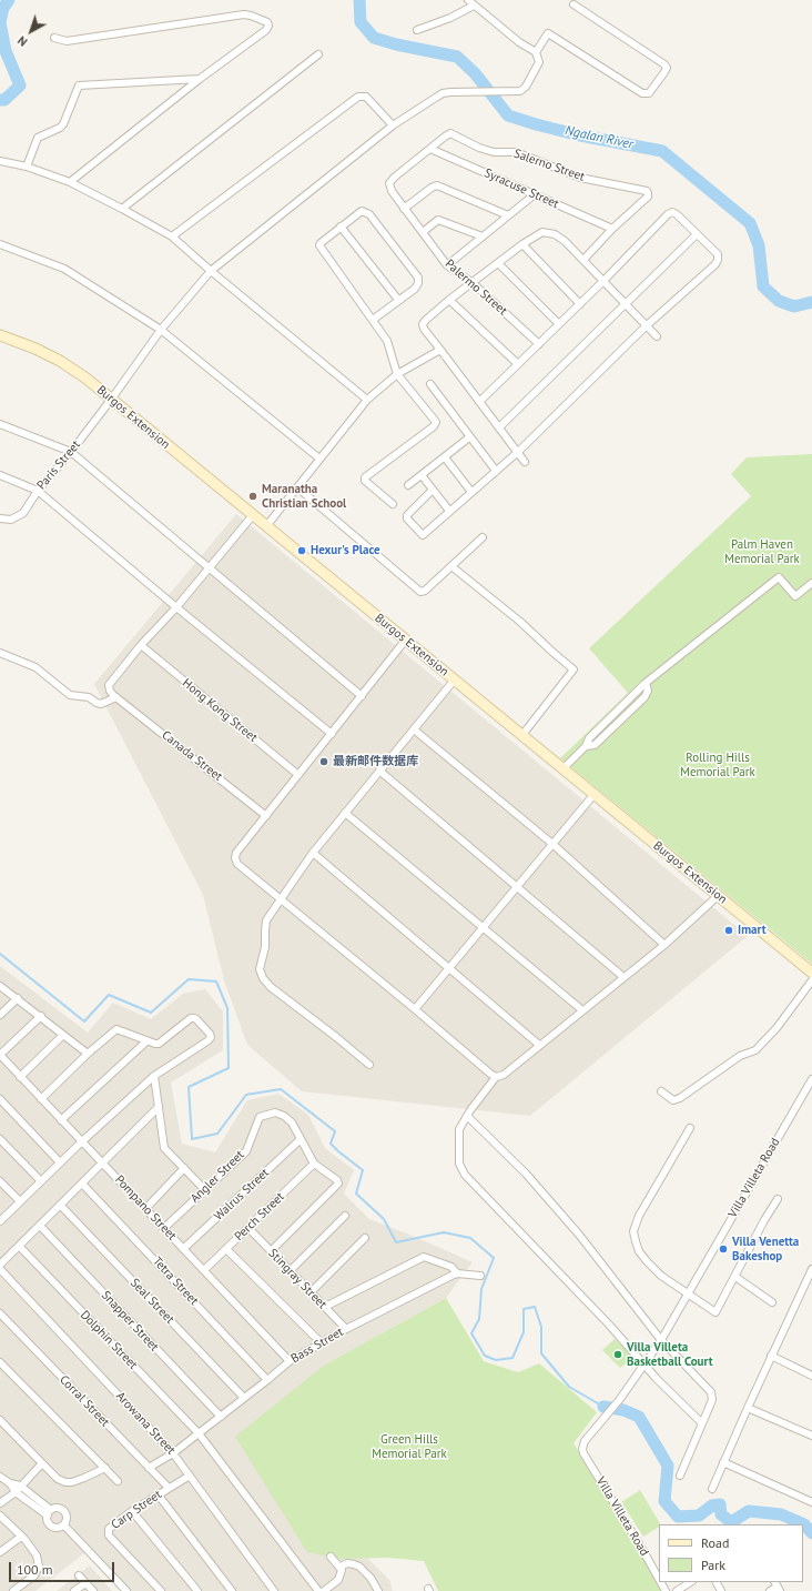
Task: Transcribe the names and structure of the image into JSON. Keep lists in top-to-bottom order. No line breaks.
{"streets":{"main road":["Burgos Extension"],"street":["Salerno Street","Syracuse Street","Palermo Street","Paris Street","Hong Kong Street","Canada Street","Angler Street","Villa Villeta Road","Walrus Street","Pompano Street","Perch Street","Stingray Street","Tetra Street","Seal Street","Snapper Street","Dolphin Street","Bass Street","Corral Street","Arowana Street","Carp Street"]},"crossings":[["Salerno Street","Syracuse Street"],["Salerno Street","Palermo Street"],["Burgos Extension","Paris Street"],["Angler Street","Walrus Street"],["Angler Street","Pompano Street"],["Walrus Street","Pompano Street"],["Pompano Street","Perch Street"],["Pompano Street","Bass Street"],["Perch Street","Stingray Street"],["Stingray Street","Bass Street"],["Tetra Street","Bass Street"],["Seal Street","Bass Street"],["Snapper Street","Bass Street"],["Dolphin Street","Bass Street"],["Bass Street","Corral Street"],["Bass Street","Arowana Street"],["Corral Street","Carp Street"],["Arowana Street","Carp Street"]],"water":["Ngalan River"],"parks":["Palm Haven Memorial Park","Rolling Hills Memorial Park","Green Hills Memorial Park"],"places":["Maranatha Christian School","Hexur's Place","最新邮件数据库","Imart","Villa Venetta Bakeshop","Villa Villeta Basketball Court"],"legend":["Road","Park"],"scale_bar":"100 m","north":"bottom left"}
